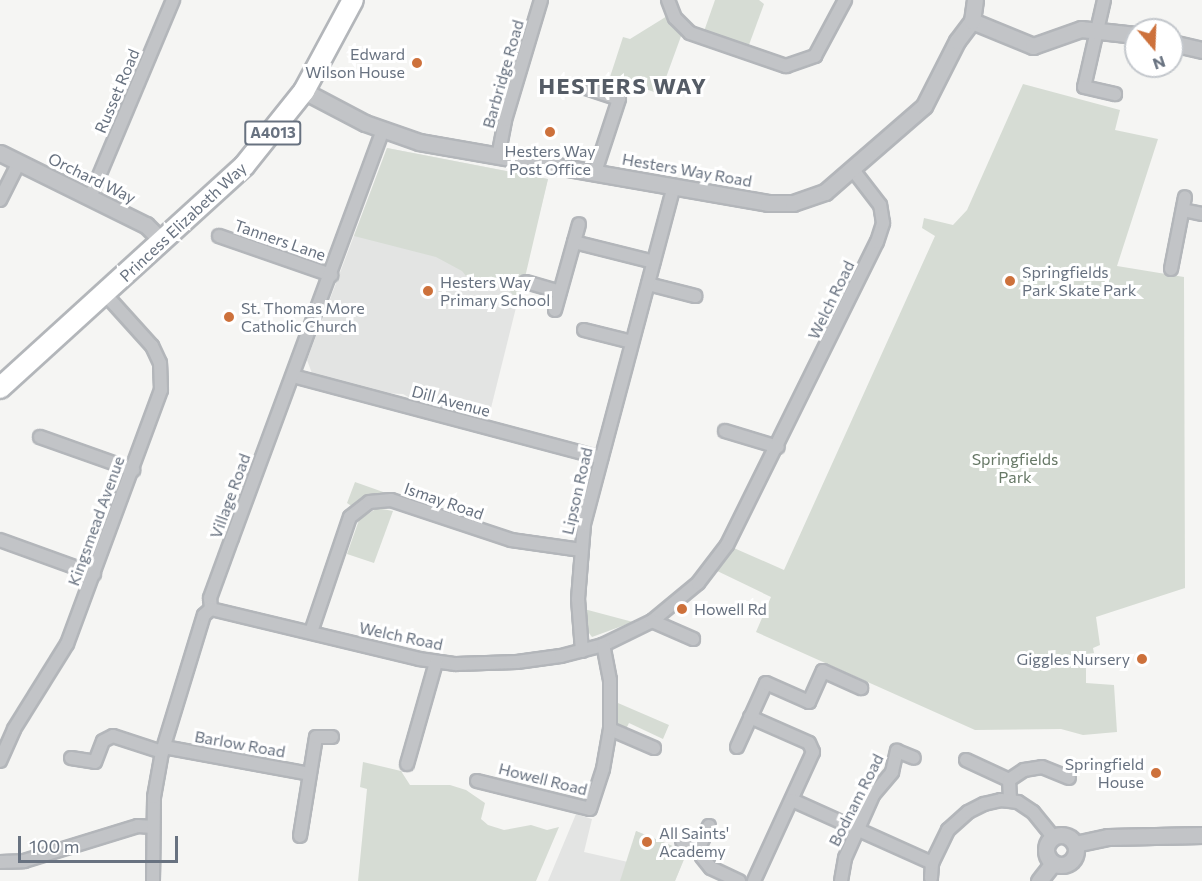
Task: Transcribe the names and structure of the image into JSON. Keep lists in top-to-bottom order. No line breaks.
{"streets":{"main road":["A4013","Princess Elizabeth Way"],"street":["Barbridge Road","Russet Road","Hesters Way Road","Orchard Way","Tanners Lane","Welch Road","Dill Avenue","Lipson Road","Village Road","Ismay Road","Kingsmead Avenue","Barlow Road","Howell Road","Bodnam Road"]},"crossings":[["Barbridge Road","Hesters Way Road"],["Russet Road","Orchard Way"],["Hesters Way Road","Princess Elizabeth Way"],["Hesters Way Road","Welch Road"],["Hesters Way Road","Lipson Road"],["Hesters Way Road","Village Road"],["Orchard Way","Princess Elizabeth Way"],["Princess Elizabeth Way","Kingsmead Avenue"],["Tanners Lane","Village Road"],["Welch Road","Lipson Road"],["Welch Road","Village Road"],["Welch Road","Ismay Road"],["Welch Road","Howell Road"],["Dill Avenue","Lipson Road"],["Dill Avenue","Village Road"],["Lipson Road","Ismay Road"],["Village Road","Barlow Road"]],"districts":["HESTERS WAY"],"parks":["Springfields Park"],"places":["Edward Wilson House","Hesters Way Post Office","Springfields Park Skate Park","Hesters Way Primary School","St. Thomas More Catholic Church","Howell Rd","Giggles Nursery","Springfield House","All Saints' Academy"],"scale_bar":"100 m","north":"bottom"}
